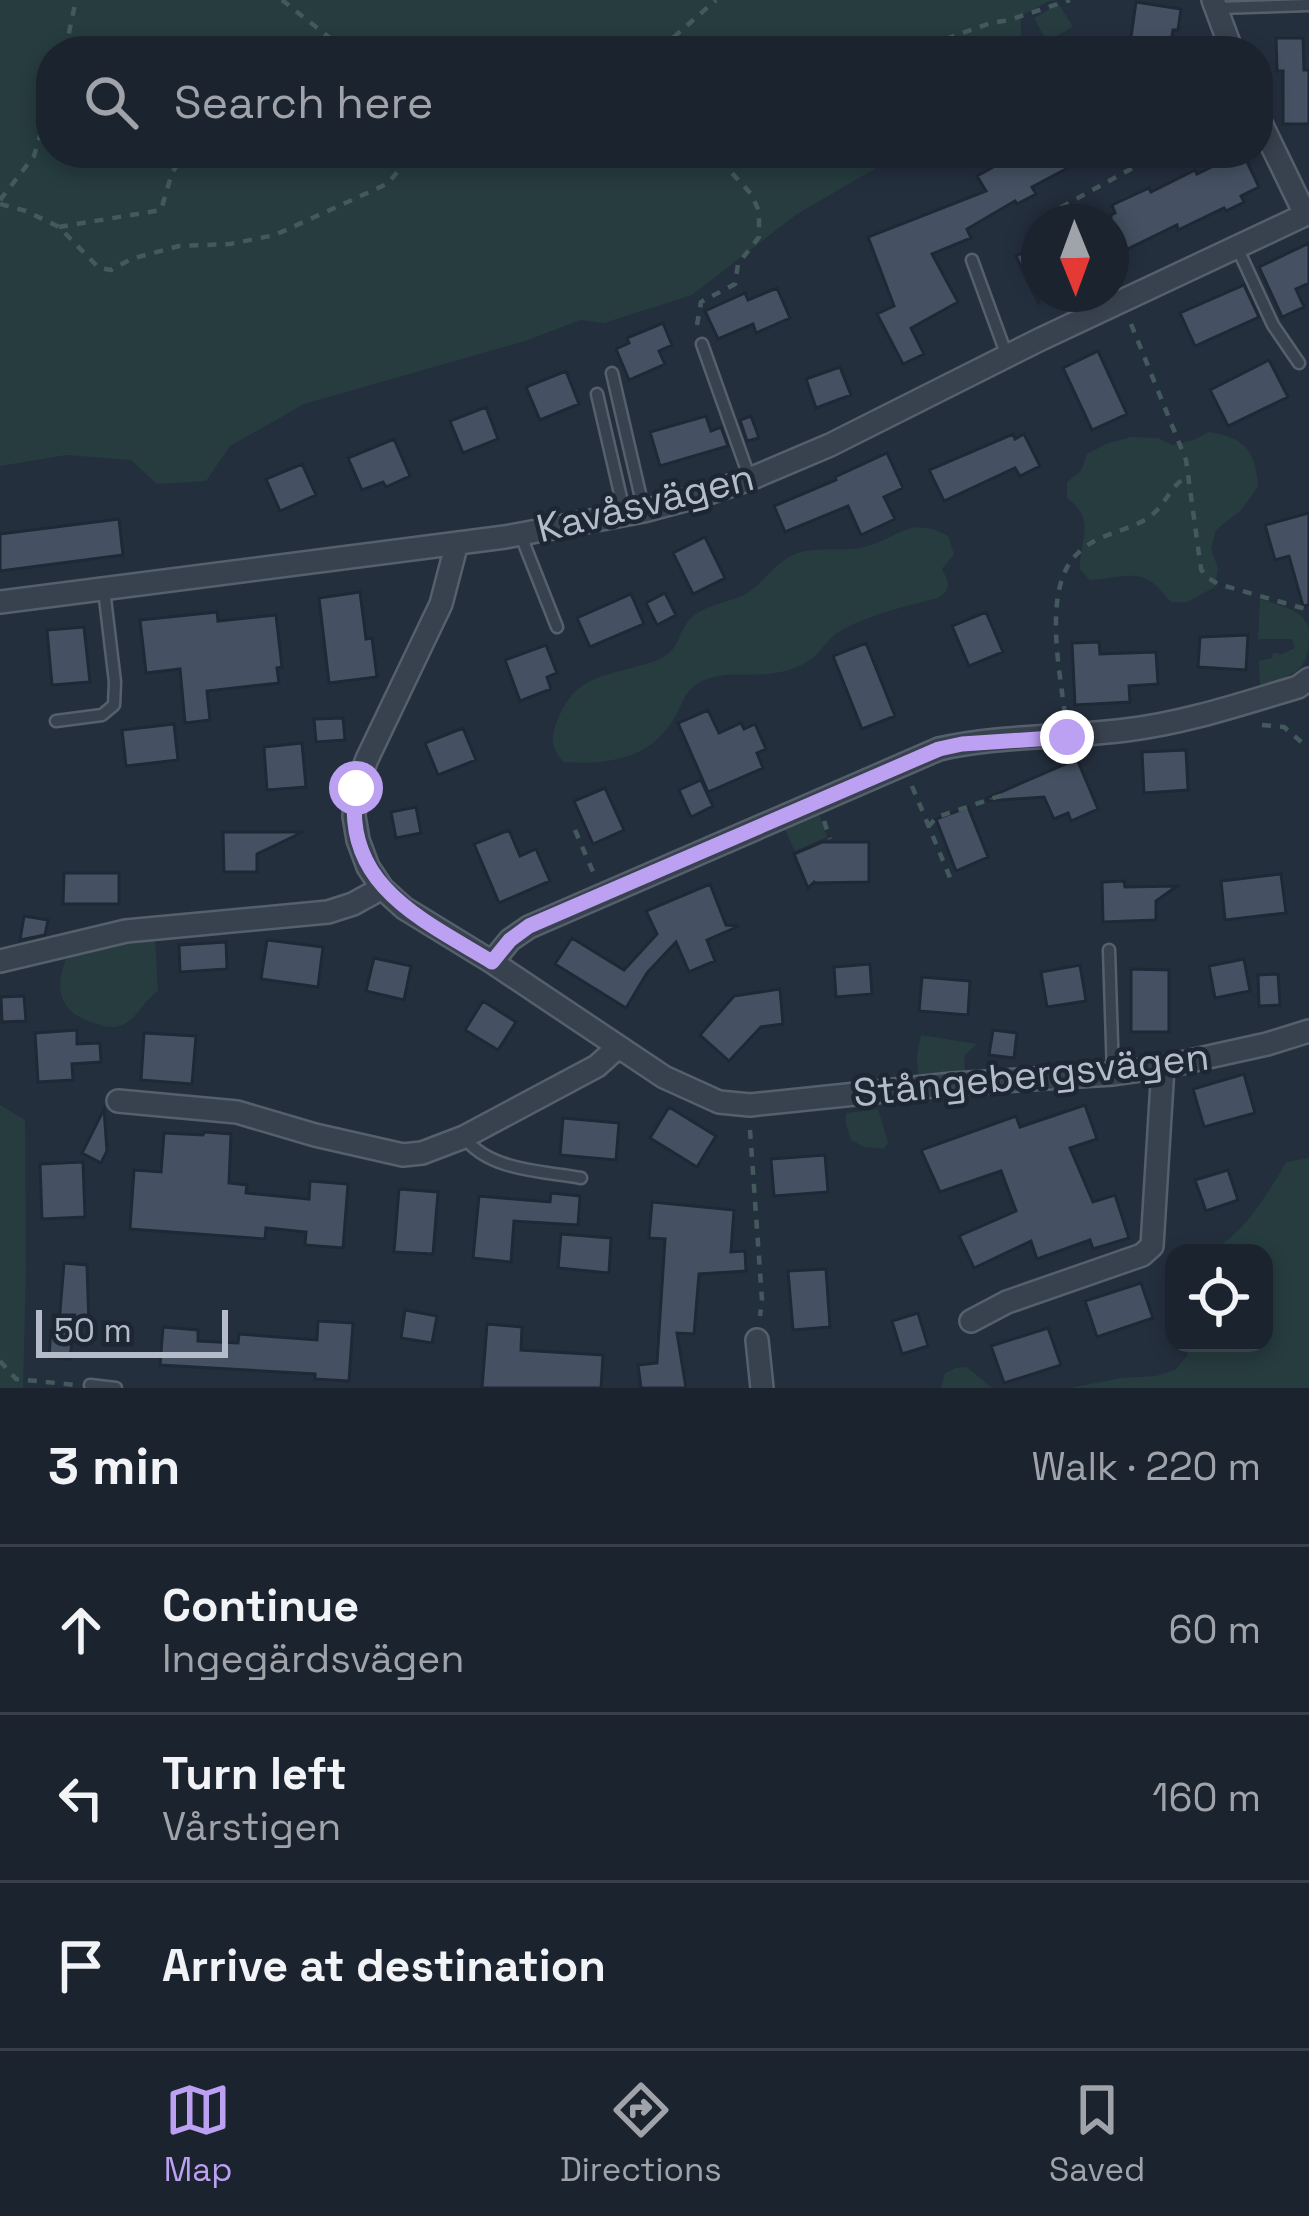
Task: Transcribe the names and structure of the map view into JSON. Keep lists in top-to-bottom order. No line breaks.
{"streets":{"street":["Kavåsvägen","Stångebergsvägen"]},"scale_bar":"50 m","north":"bottom","page":{"search":"Search here","scale":"50 m","heading":["3 min","Walk · 220 m"],"list":[["Continue","Ingegärdsvägen","60 m"],["Turn left","Vårstigen","160 m"],"Arrive at destination"],"nav":["Map","Directions","Saved"]}}
